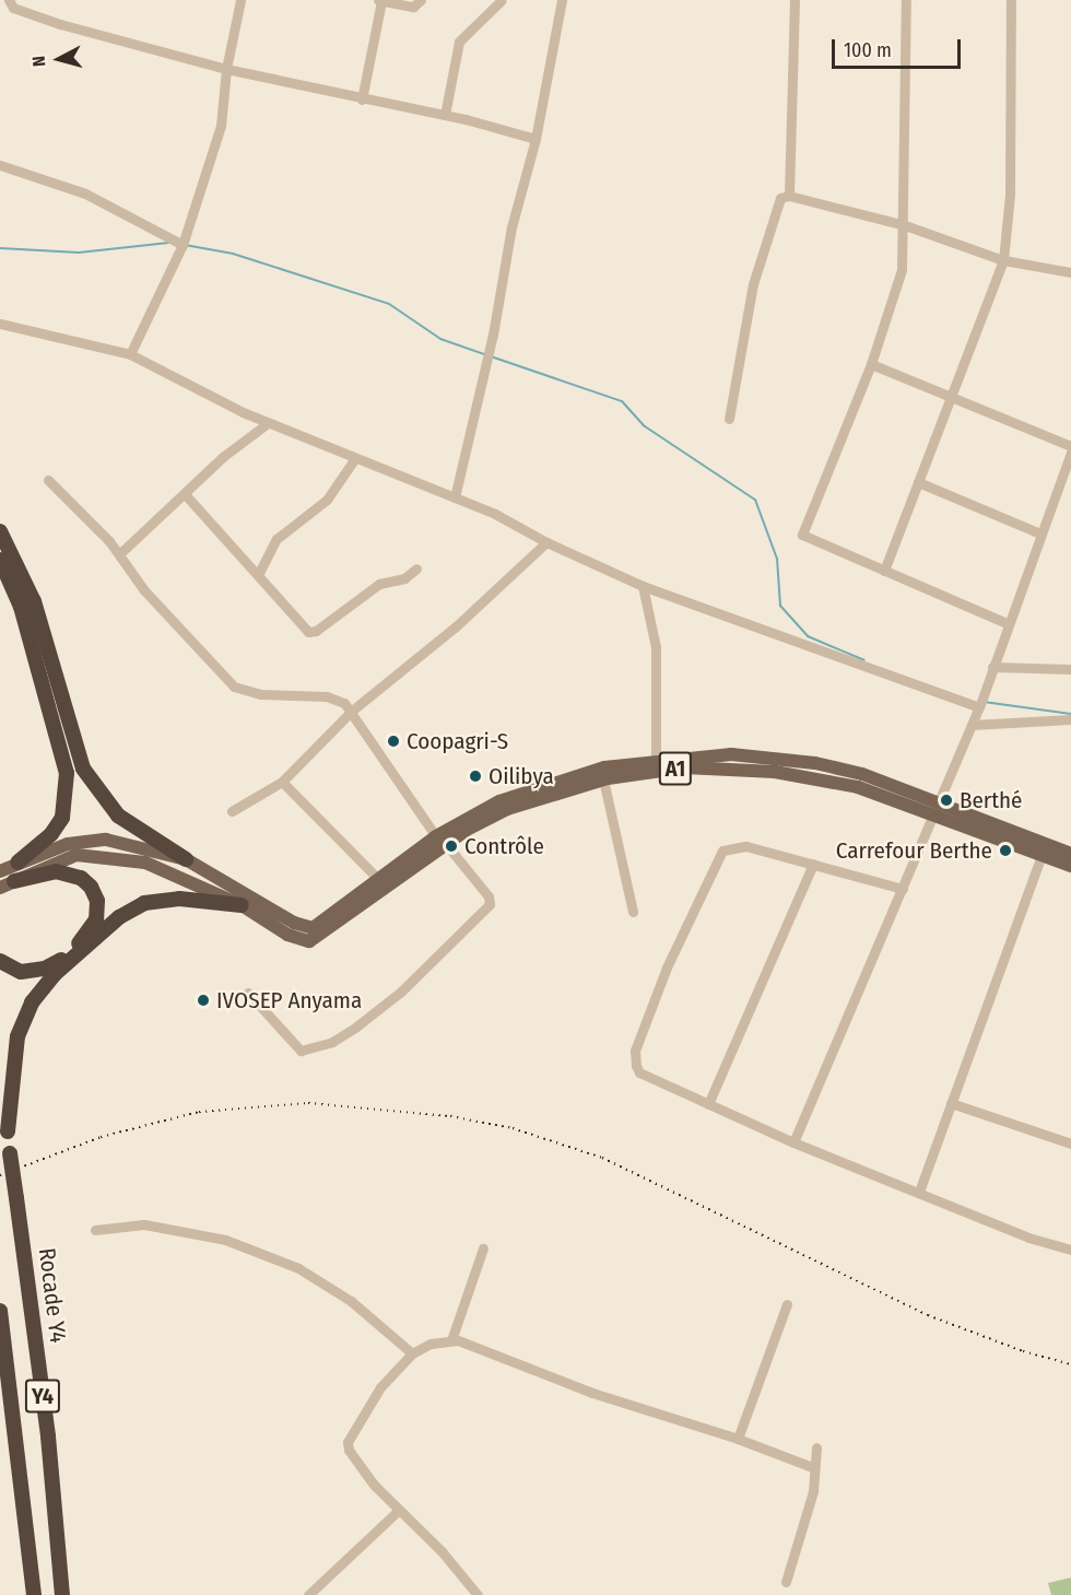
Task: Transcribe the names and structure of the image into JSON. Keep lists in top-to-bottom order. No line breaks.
{"streets":{"highway":["Rocade Y4","Y4"],"main road":["A1"]},"places":["Coopagri-S","Oilibya","Berthé","Contrôle","Carrefour Berthe","IVOSEP Anyama"],"scale_bar":"100 m","north":"left"}
